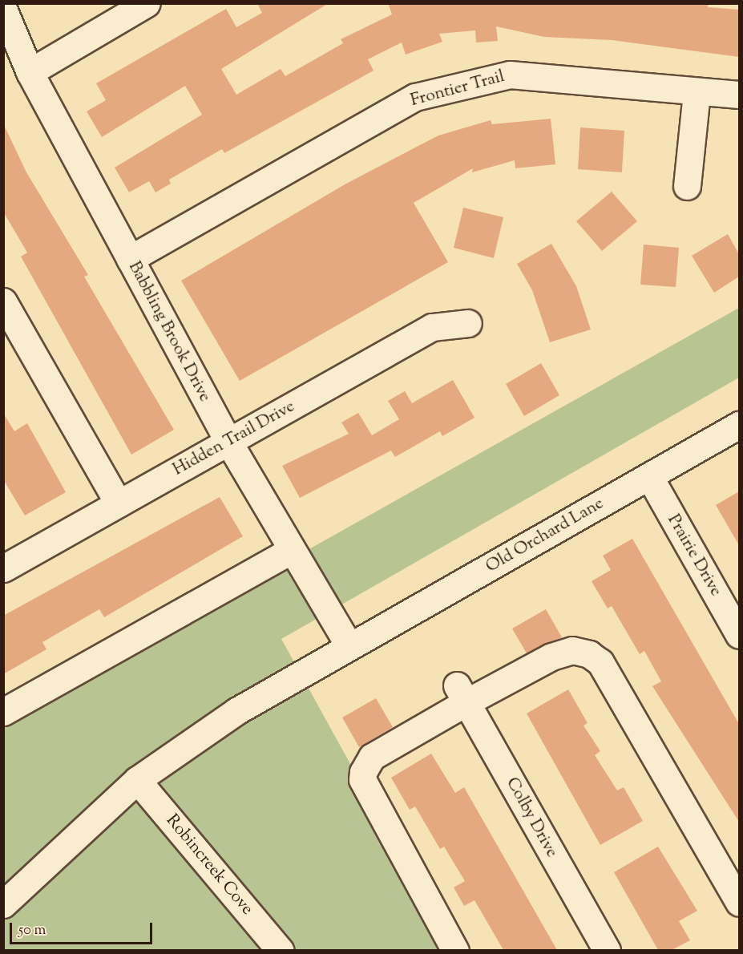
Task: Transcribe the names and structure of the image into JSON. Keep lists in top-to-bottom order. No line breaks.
{"streets":{"street":["Frontier Trail","Babbling Brook Drive","Hidden Trail Drive","Old Orchard Lane","Prairie Drive","Colby Drive","Robincreek Cove"]},"crossings":[["Frontier Trail","Babbling Brook Drive"],["Babbling Brook Drive","Hidden Trail Drive"],["Babbling Brook Drive","Old Orchard Lane"],["Old Orchard Lane","Prairie Drive"],["Old Orchard Lane","Robincreek Cove"]],"scale_bar":"50 m"}
